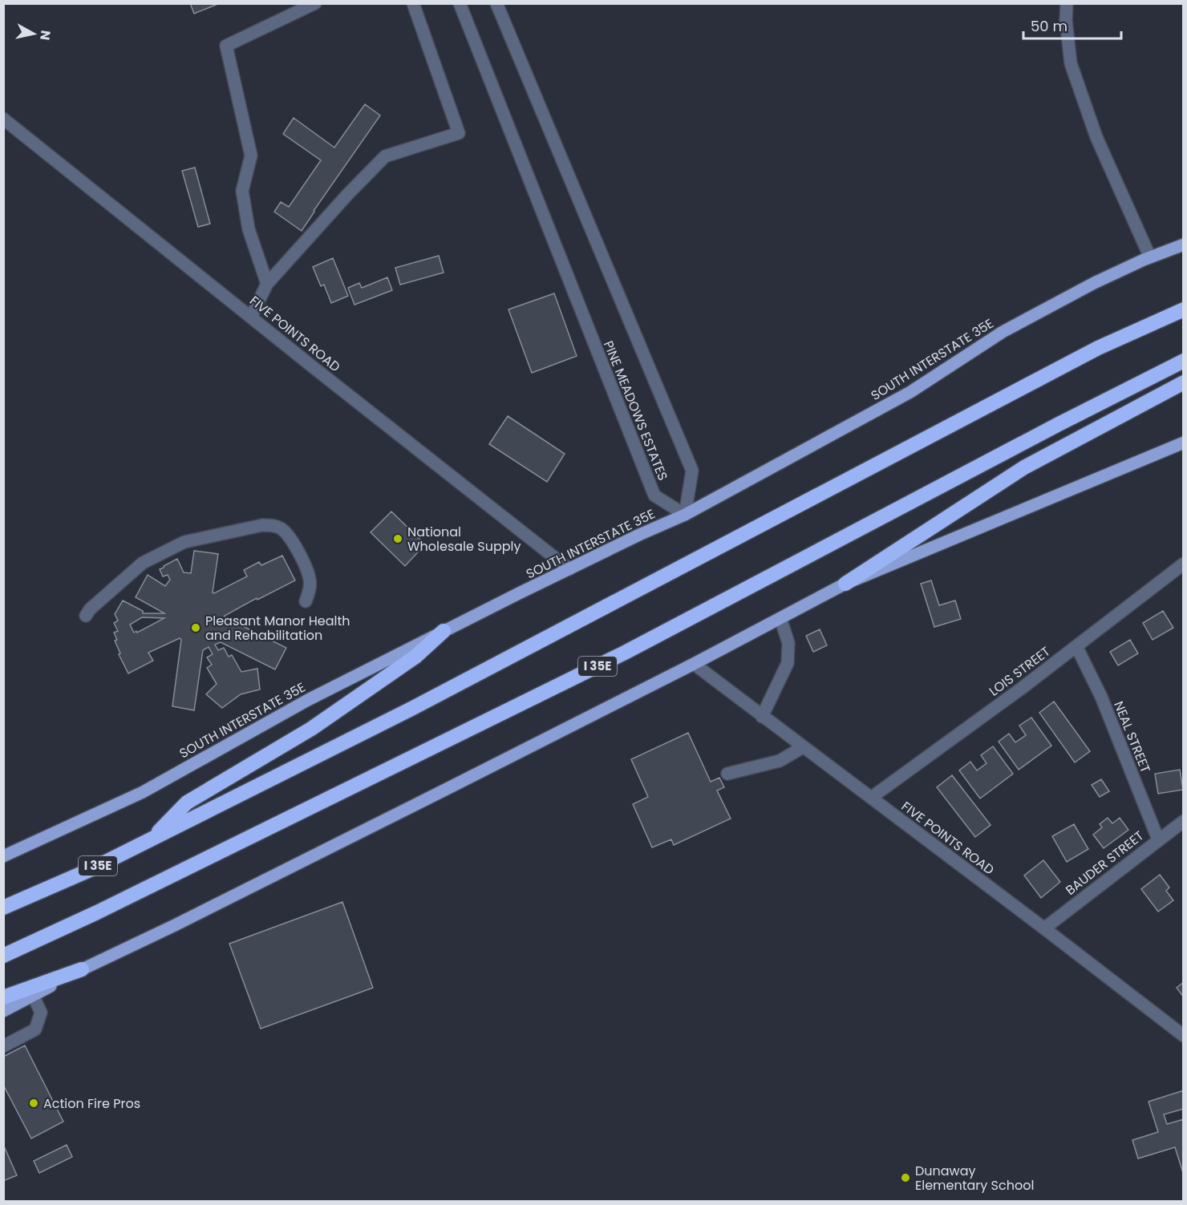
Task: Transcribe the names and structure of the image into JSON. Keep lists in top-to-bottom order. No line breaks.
{"streets":{"highway":["I 35E"],"main road":["SOUTH INTERSTATE 35E"],"street":["FIVE POINTS ROAD","PINE MEADOWS ESTATES","LOIS STREET","NEAL STREET","BAUDER STREET"]},"crossings":[["FIVE POINTS ROAD","SOUTH INTERSTATE 35E"],["FIVE POINTS ROAD","LOIS STREET"],["FIVE POINTS ROAD","BAUDER STREET"],["SOUTH INTERSTATE 35E","PINE MEADOWS ESTATES"],["LOIS STREET","NEAL STREET"],["NEAL STREET","BAUDER STREET"]],"places":["National Wholesale Supply","Pleasant Manor Health and Rehabilitation","Action Fire Pros","Dunaway Elementary School"],"scale_bar":"50 m","north":"right"}
